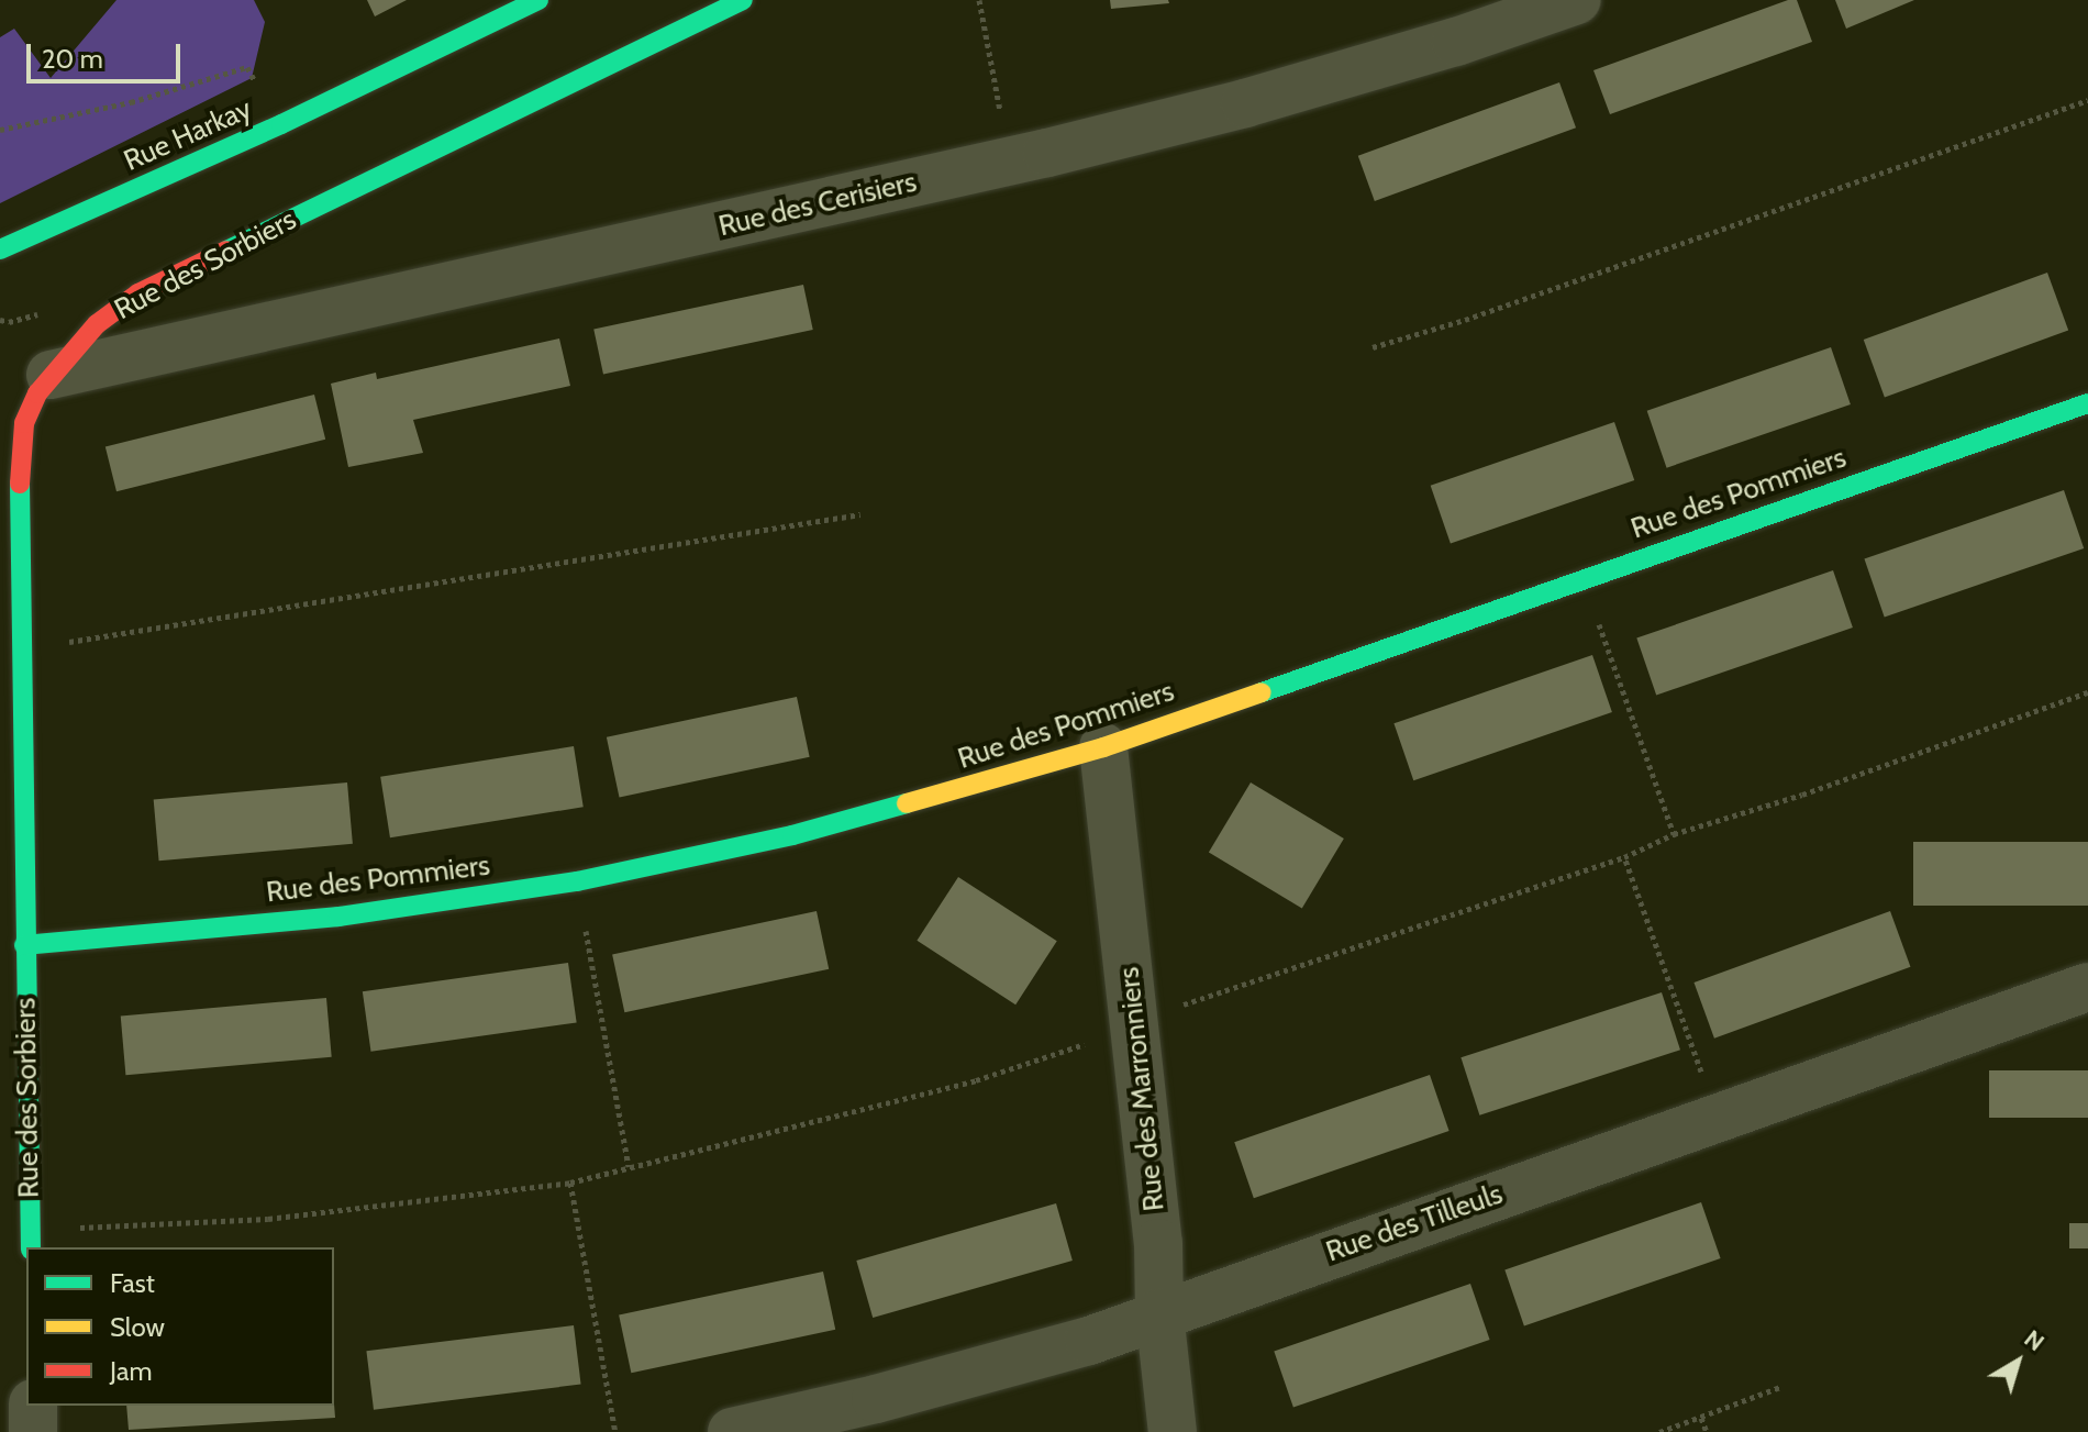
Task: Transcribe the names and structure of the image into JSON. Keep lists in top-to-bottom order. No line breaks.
{"streets":{"street":["Rue Harkay","Rue des Cerisiers","Rue des Sorbiers","Rue des Pommiers","Rue des Marronniers","Rue des Tilleuls"]},"crossings":[["Rue des Cerisiers","Rue des Sorbiers"],["Rue des Sorbiers","Rue des Pommiers"],["Rue des Pommiers","Rue des Marronniers"],["Rue des Marronniers","Rue des Tilleuls"]],"legend":["Fast","Slow","Jam"],"scale_bar":"20 m","north":"top right"}
